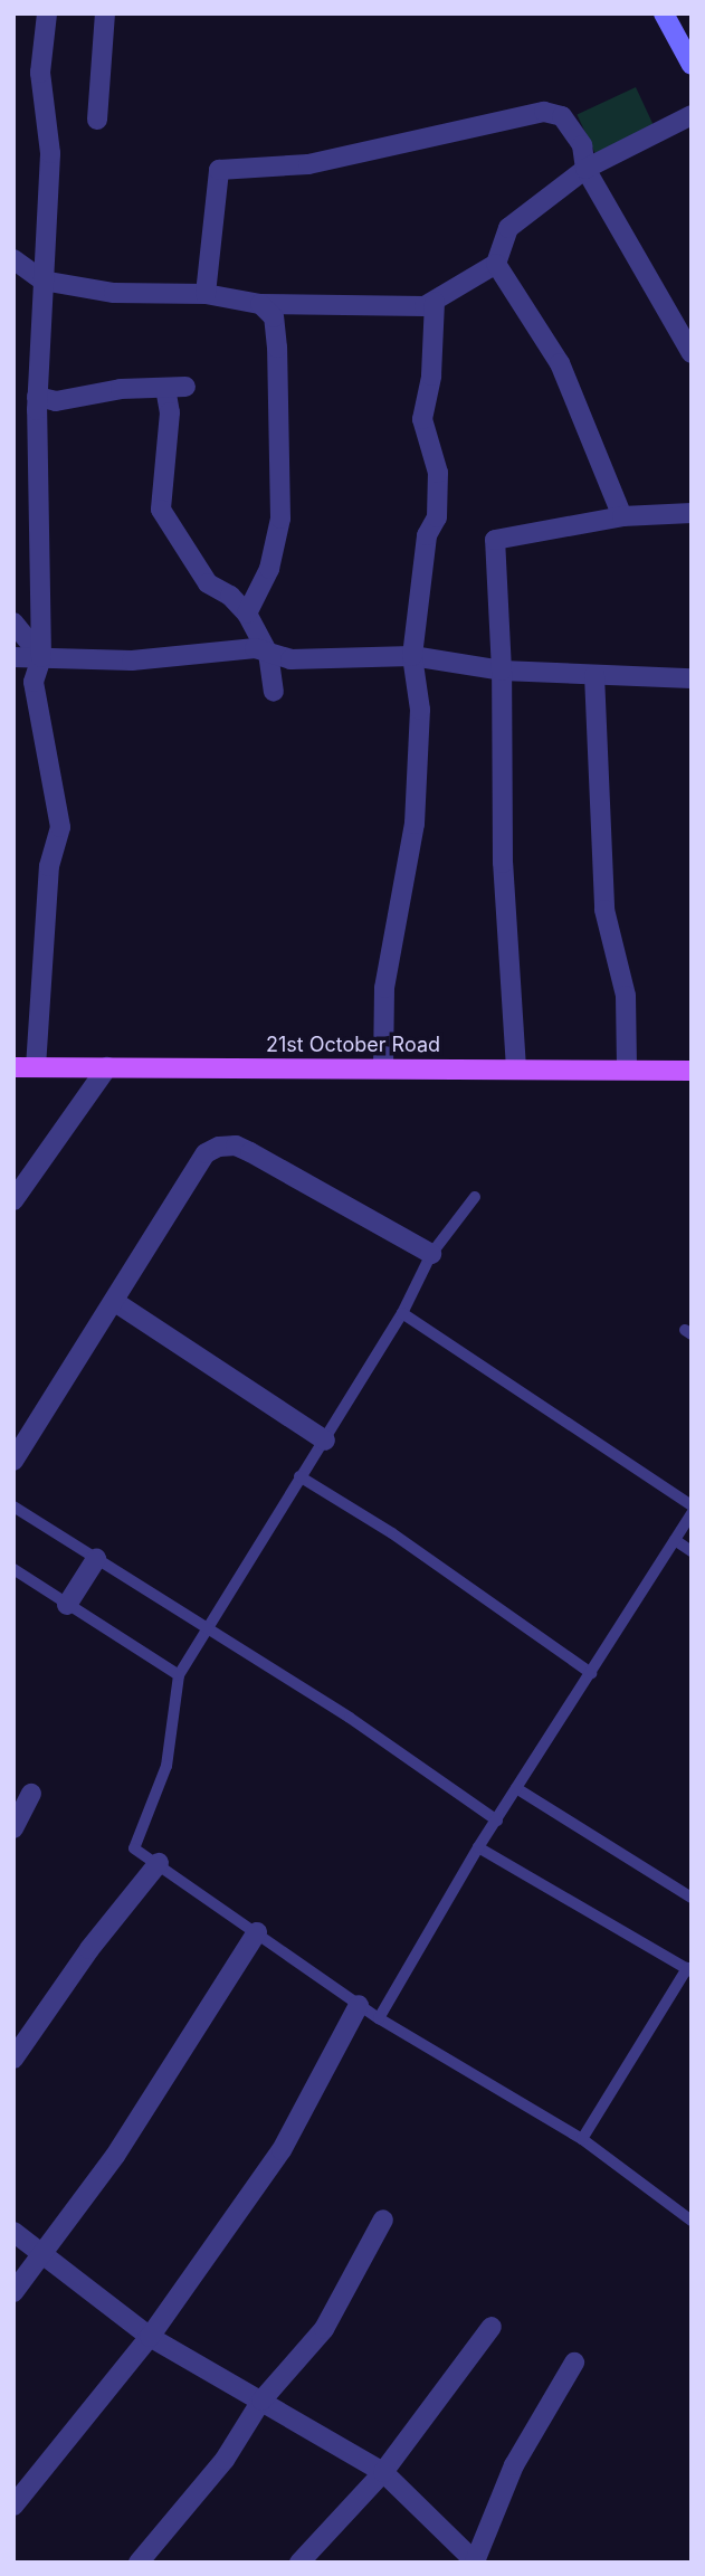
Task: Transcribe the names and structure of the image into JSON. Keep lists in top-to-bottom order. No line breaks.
{"streets":{"main road":["21st October Road"]}}
